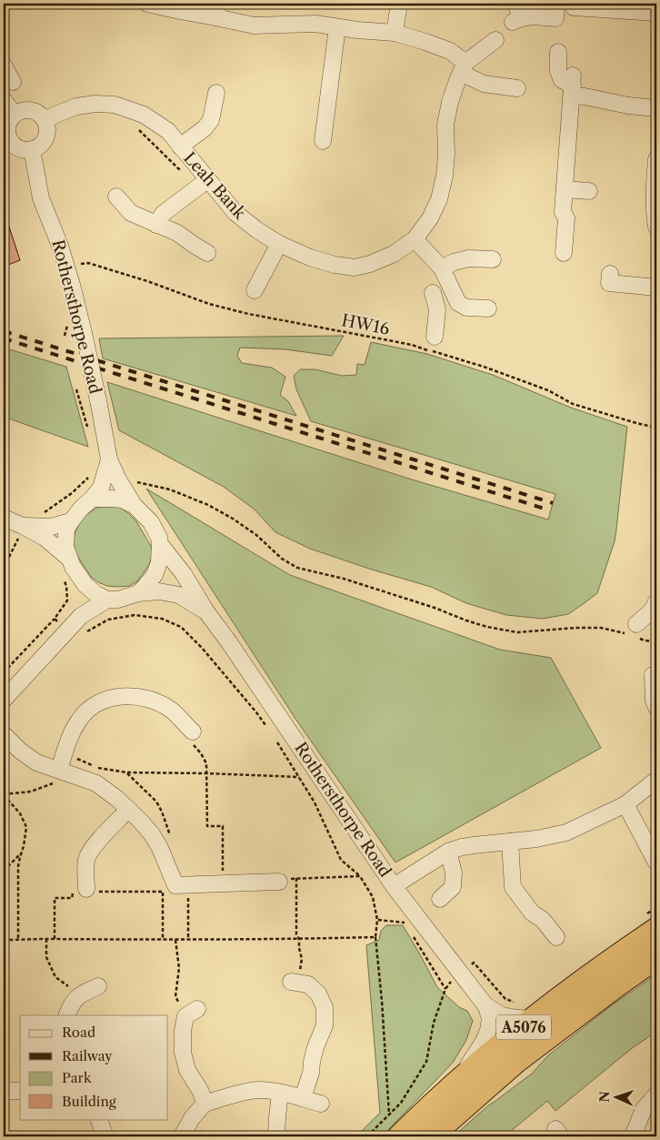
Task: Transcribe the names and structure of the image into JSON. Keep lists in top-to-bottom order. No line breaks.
{"streets":{"highway":["A5076"],"street":["Leah Bank","Rothersthorpe Road"],"path":["HW16"]},"crossings":[["Leah Bank","Rothersthorpe Road"],["Rothersthorpe Road","HW16"],["Rothersthorpe Road","A5076"]],"legend":["Road","Railway","Park","Building"],"north":"left"}
